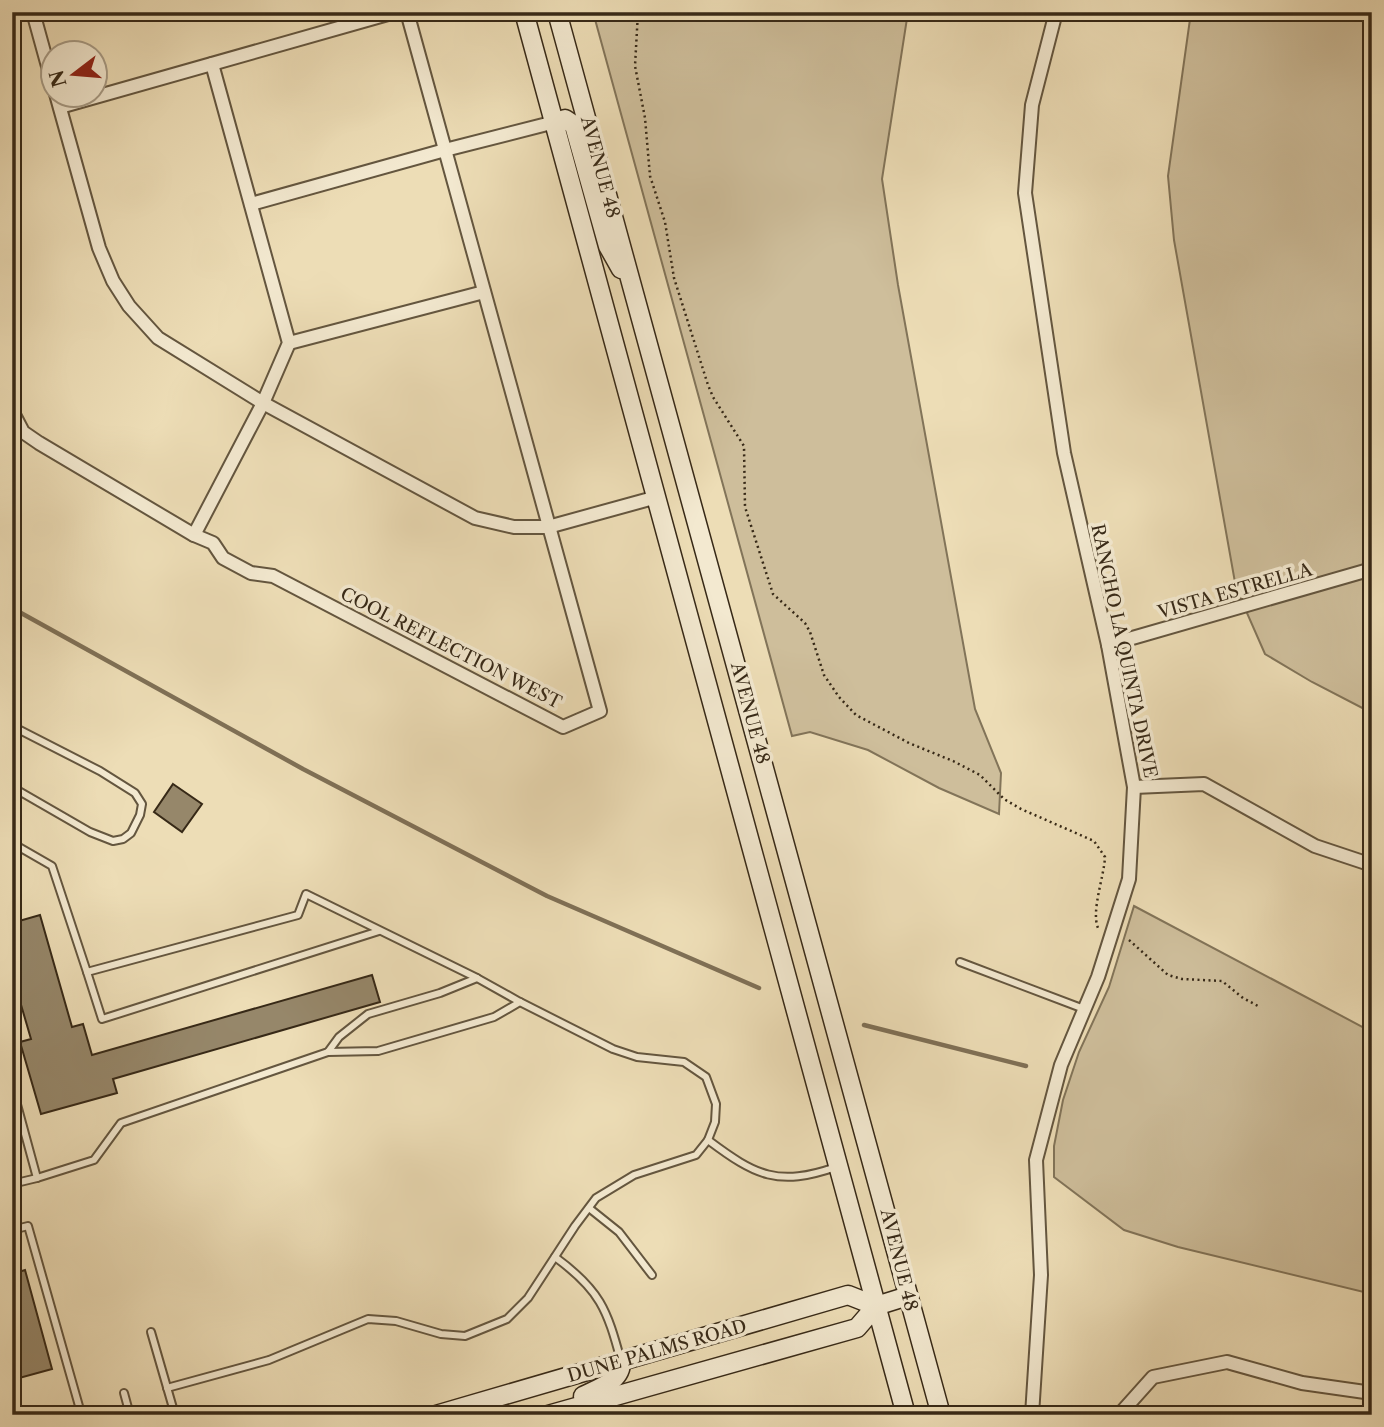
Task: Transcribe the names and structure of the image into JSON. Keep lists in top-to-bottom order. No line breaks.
{"streets":{"main road":["AVENUE 48","DUNE PALMS ROAD"],"street":["VISTA ESTRELLA","COOL REFLECTION WEST","RANCHO LA QUINTA DRIVE"]},"crossings":[["AVENUE 48","DUNE PALMS ROAD"],["VISTA ESTRELLA","RANCHO LA QUINTA DRIVE"]],"north":"left"}
